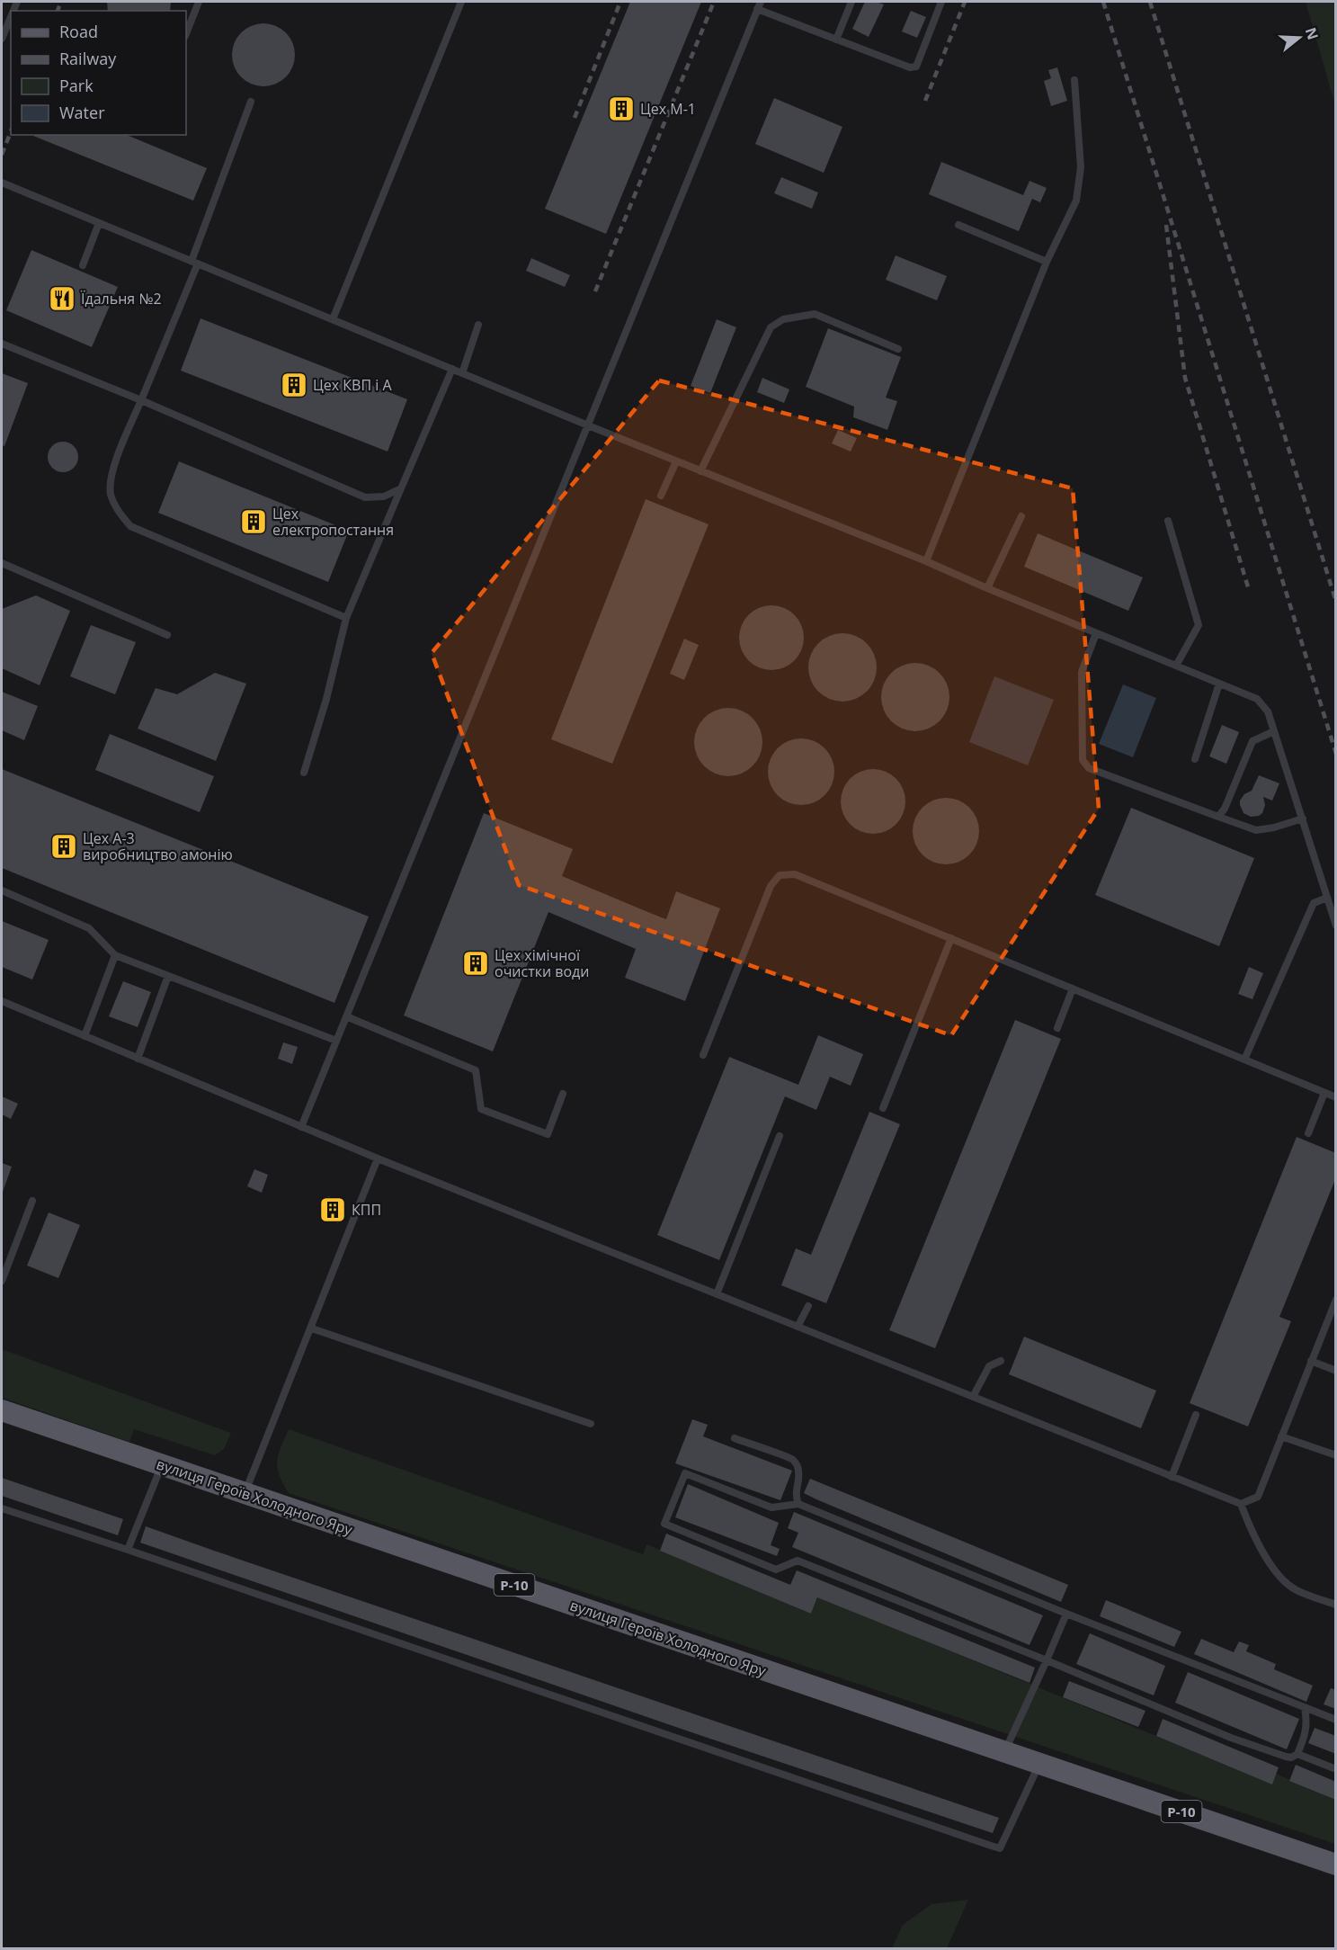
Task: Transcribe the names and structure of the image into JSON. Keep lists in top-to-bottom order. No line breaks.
{"streets":{"main road":["вулиця Героїв Холодного Яру","Р-10"]},"places":{"building":["Цех М-1","Цех КВП і А","Цех електропостання","Цех А-3 виробництво амонію","Цех хімічної очистки води","КПП"],"restaurant":["Їдальня №2"]},"legend":["Road","Railway","Park","Water"],"north":"right"}
